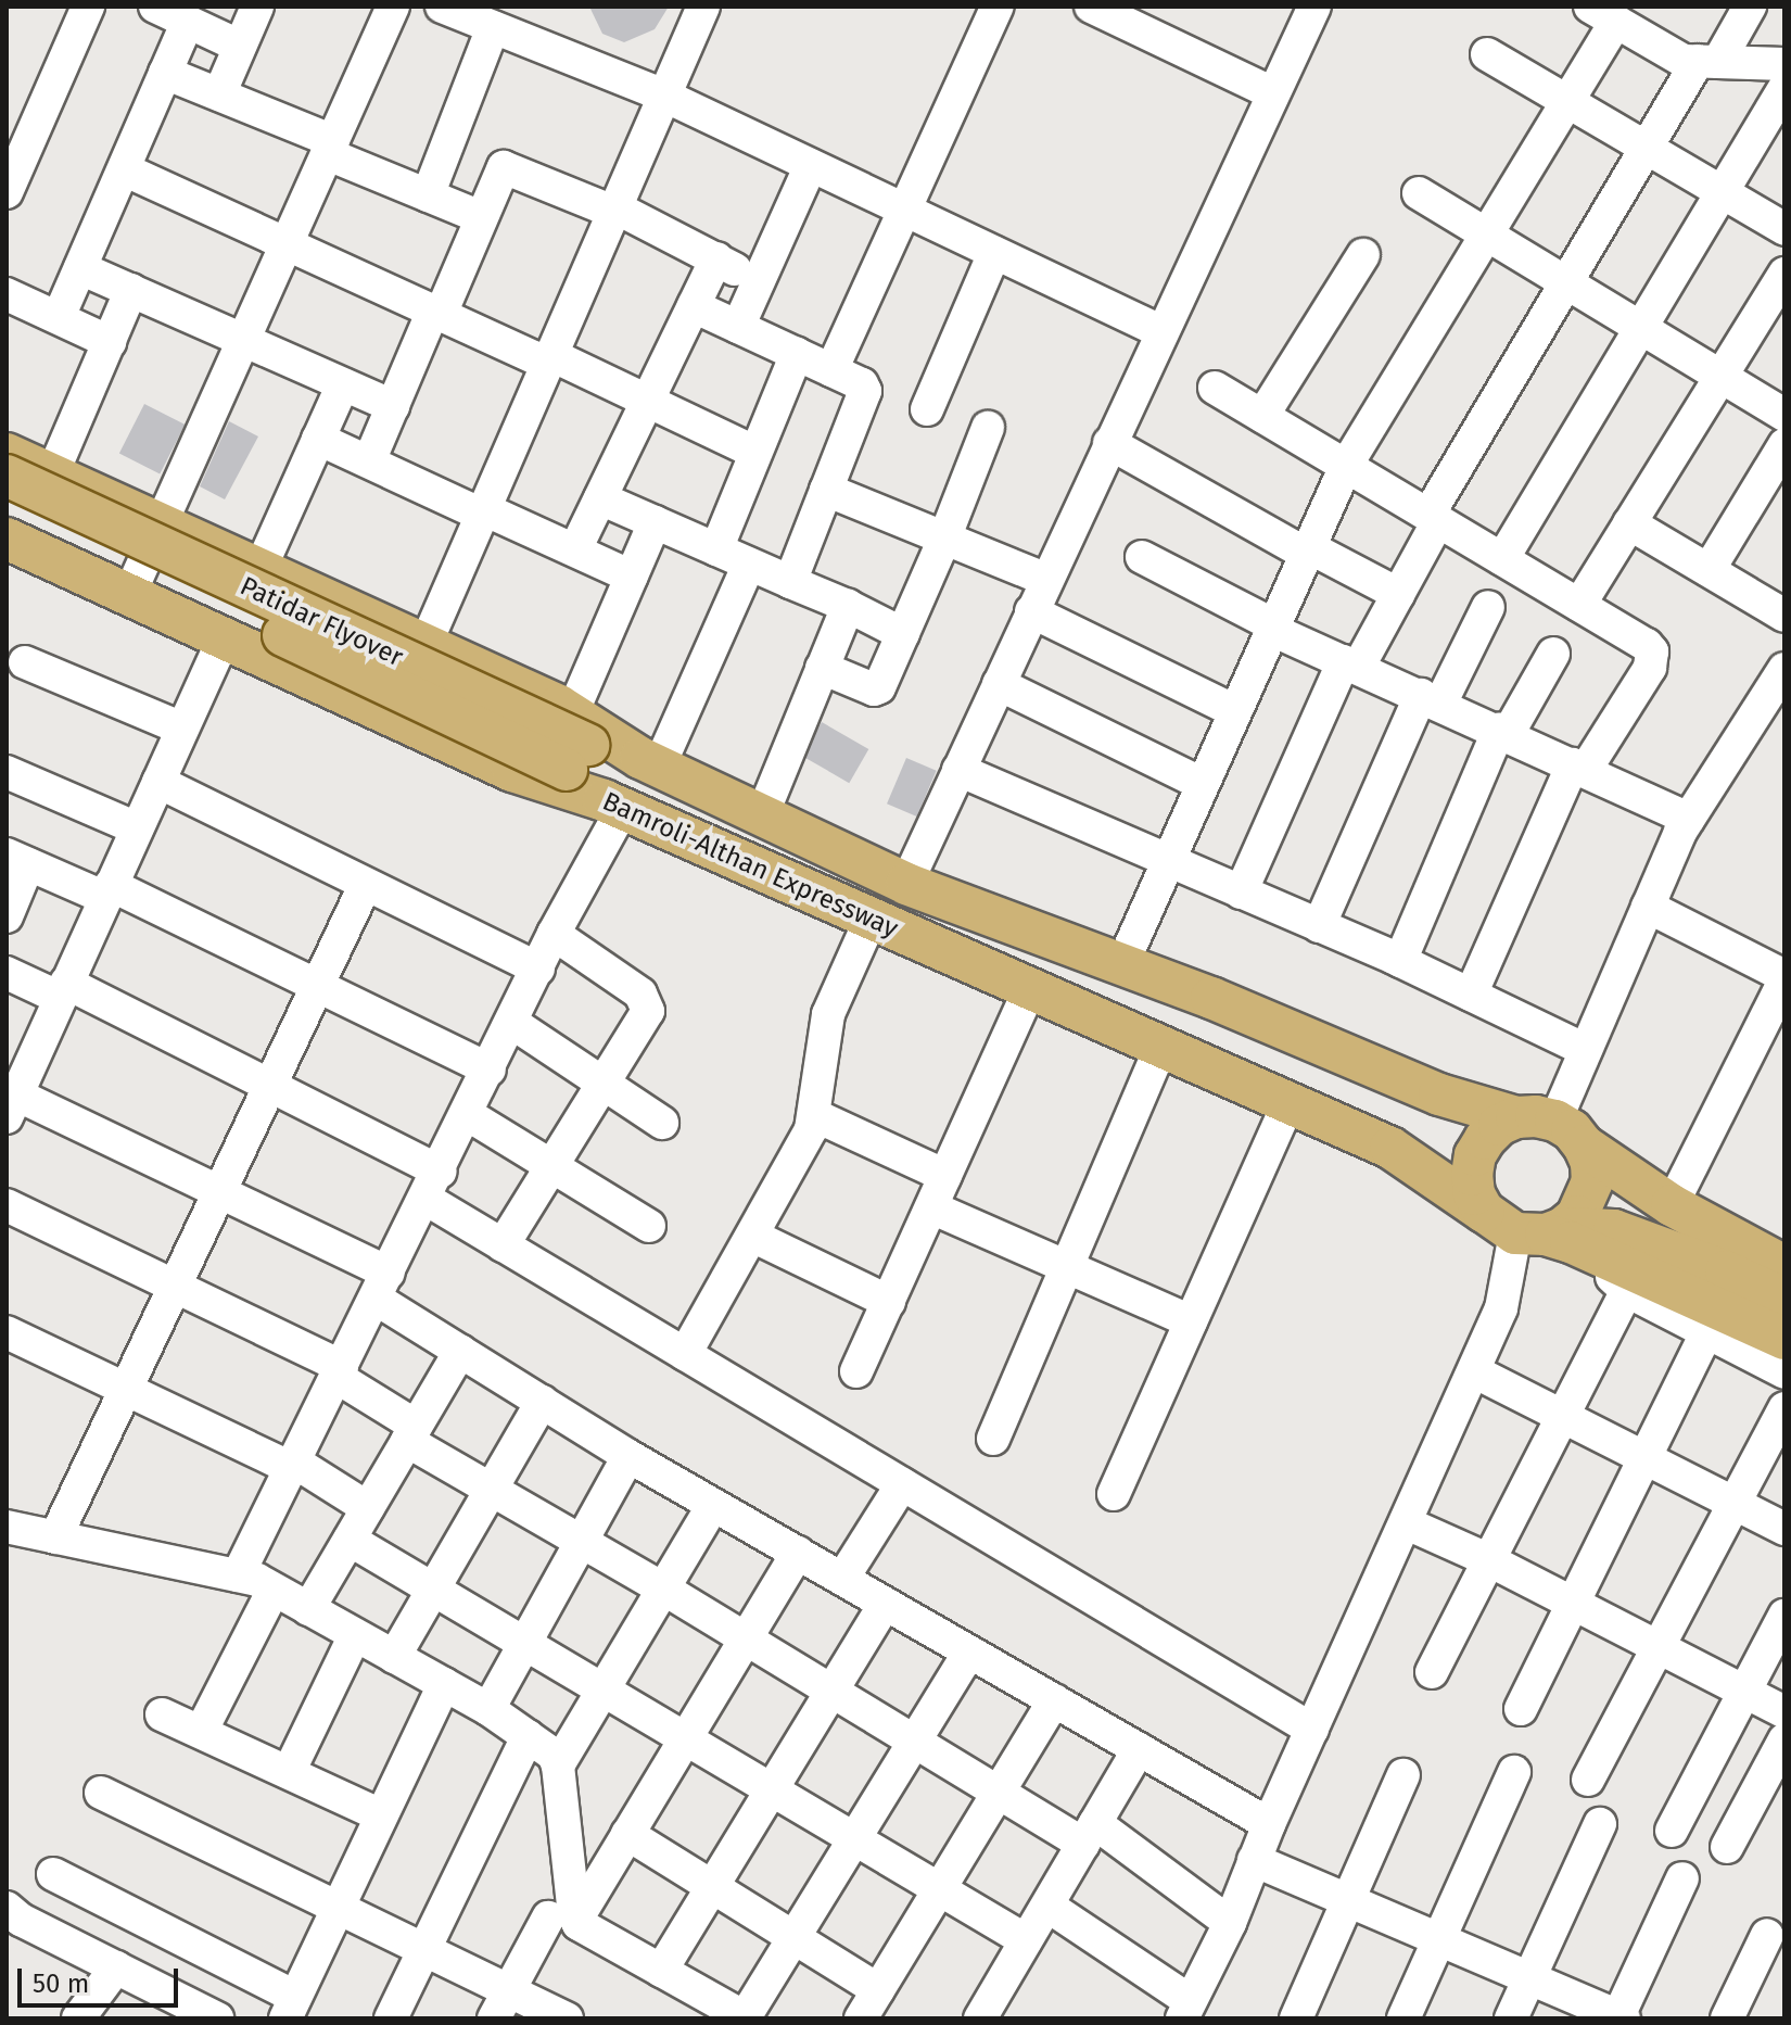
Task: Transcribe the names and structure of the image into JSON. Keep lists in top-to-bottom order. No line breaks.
{"streets":{"main road":["Patidar Flyover","Bamroli-Althan Expressway"]},"crossings":[["Patidar Flyover","Bamroli-Althan Expressway"]],"scale_bar":"50 m"}
